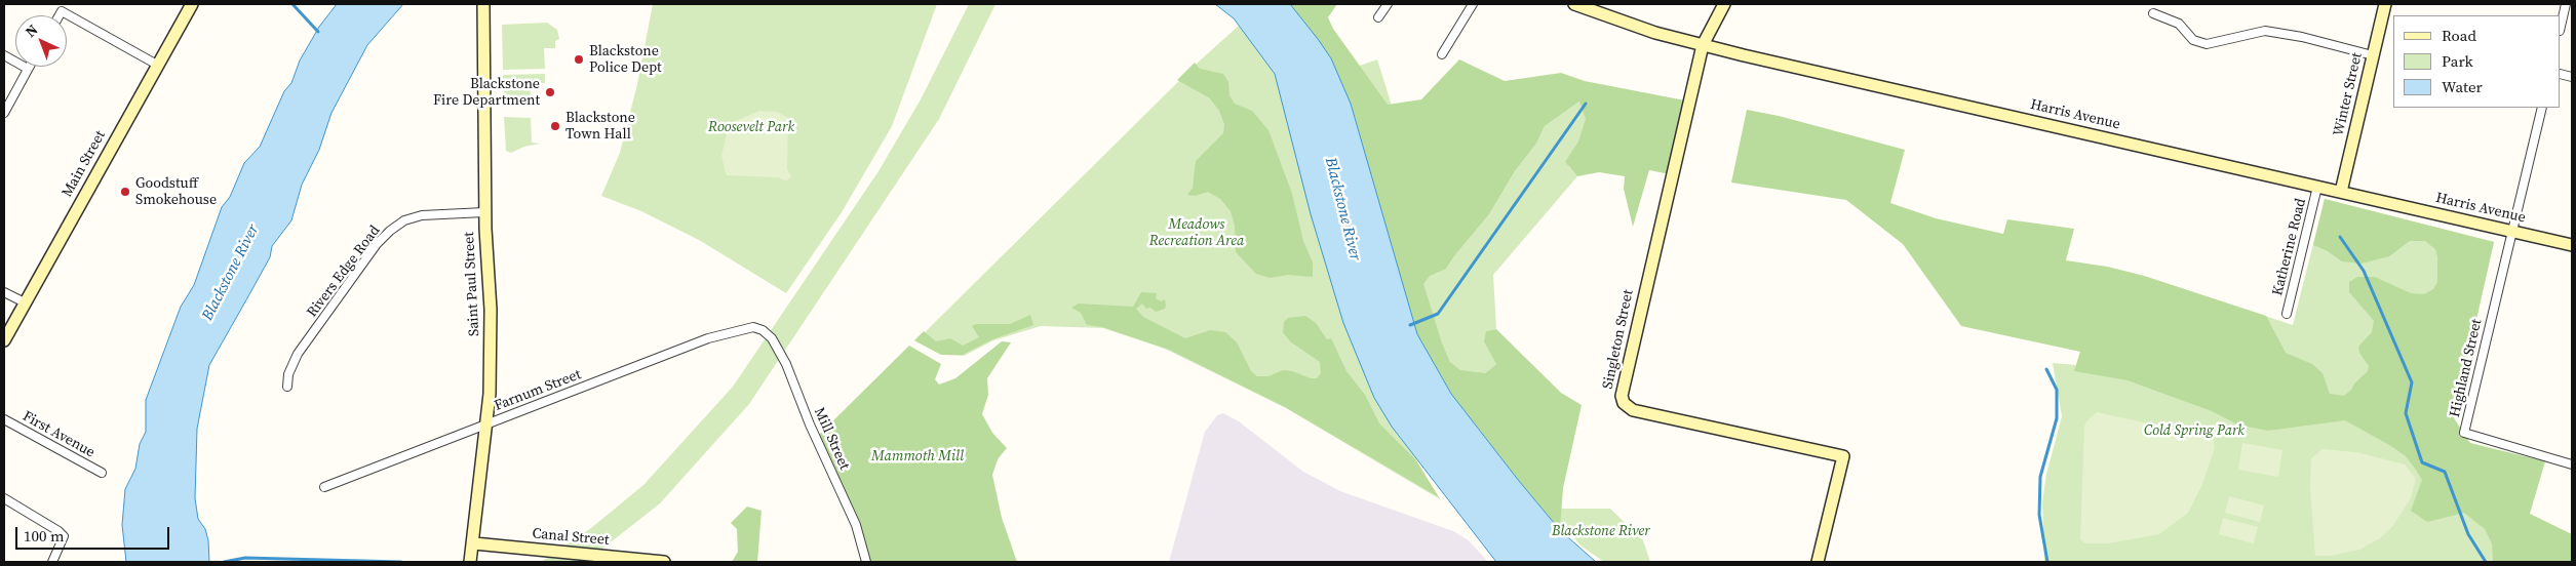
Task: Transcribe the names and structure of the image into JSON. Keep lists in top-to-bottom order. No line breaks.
{"streets":{"main road":["Winter Street","Harris Avenue","Main Street","Saint Paul Street","Singleton Street","Canal Street"],"street":["Katherine Road","Rivers Edge Road","Highland Street","Farnum Street","First Avenue","Mill Street"]},"crossings":[["Winter Street","Harris Avenue"],["Harris Avenue","Katherine Road"],["Harris Avenue","Singleton Street"],["Harris Avenue","Highland Street"],["Rivers Edge Road","Saint Paul Street"],["Saint Paul Street","Farnum Street"],["Saint Paul Street","Canal Street"],["Farnum Street","Mill Street"]],"water":["Blackstone River"],"parks":["Roosevelt Park","Meadows Recreation Area","Cold Spring Park","Mammoth Mill","Blackstone River"],"places":["Blackstone Police Dept","Blackstone Fire Department","Blackstone Town Hall","Goodstuff Smokehouse"],"legend":["Road","Park","Water"],"scale_bar":"100 m","north":"top left"}
